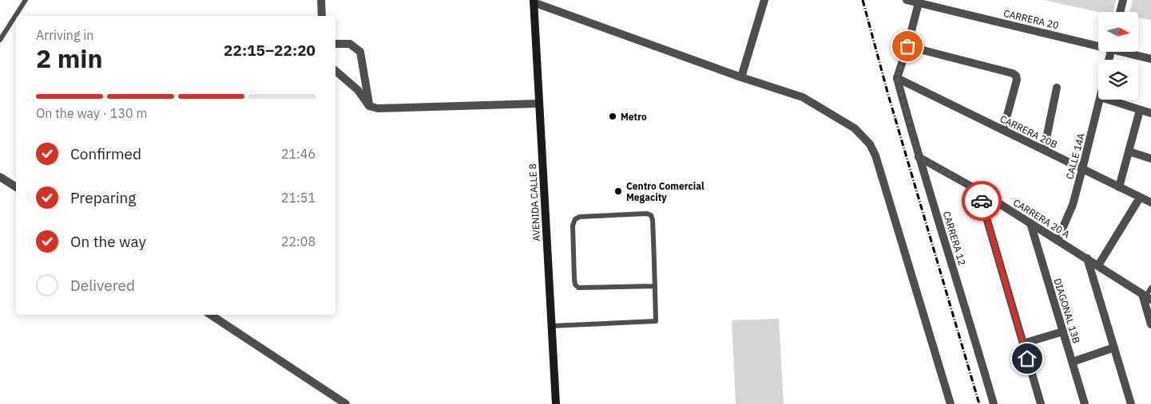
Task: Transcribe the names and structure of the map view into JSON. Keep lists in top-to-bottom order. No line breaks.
{"streets":{"main road":["AVENIDA CALLE 8"],"street":["CARRERA 20","CARRERA 20B","CALLE 14A","CARRERA 20 A","CARRERA 12","DIAGONAL 13B"]},"crossings":[["CARRERA 20B","CALLE 14A"],["CARRERA 20B","CARRERA 12"],["CALLE 14A","CARRERA 20 A"],["CARRERA 20 A","CARRERA 12"],["CARRERA 20 A","DIAGONAL 13B"]],"places":["Metro","Centro Comercial Megacity"],"north":"right","page":{"heading":["2 min","Arriving in","22:15–22:20"],"bar":"On the way · 130 m","list":[["Confirmed","21:46"],["Preparing","21:51"],["On the way","22:08"],"Delivered"]}}
